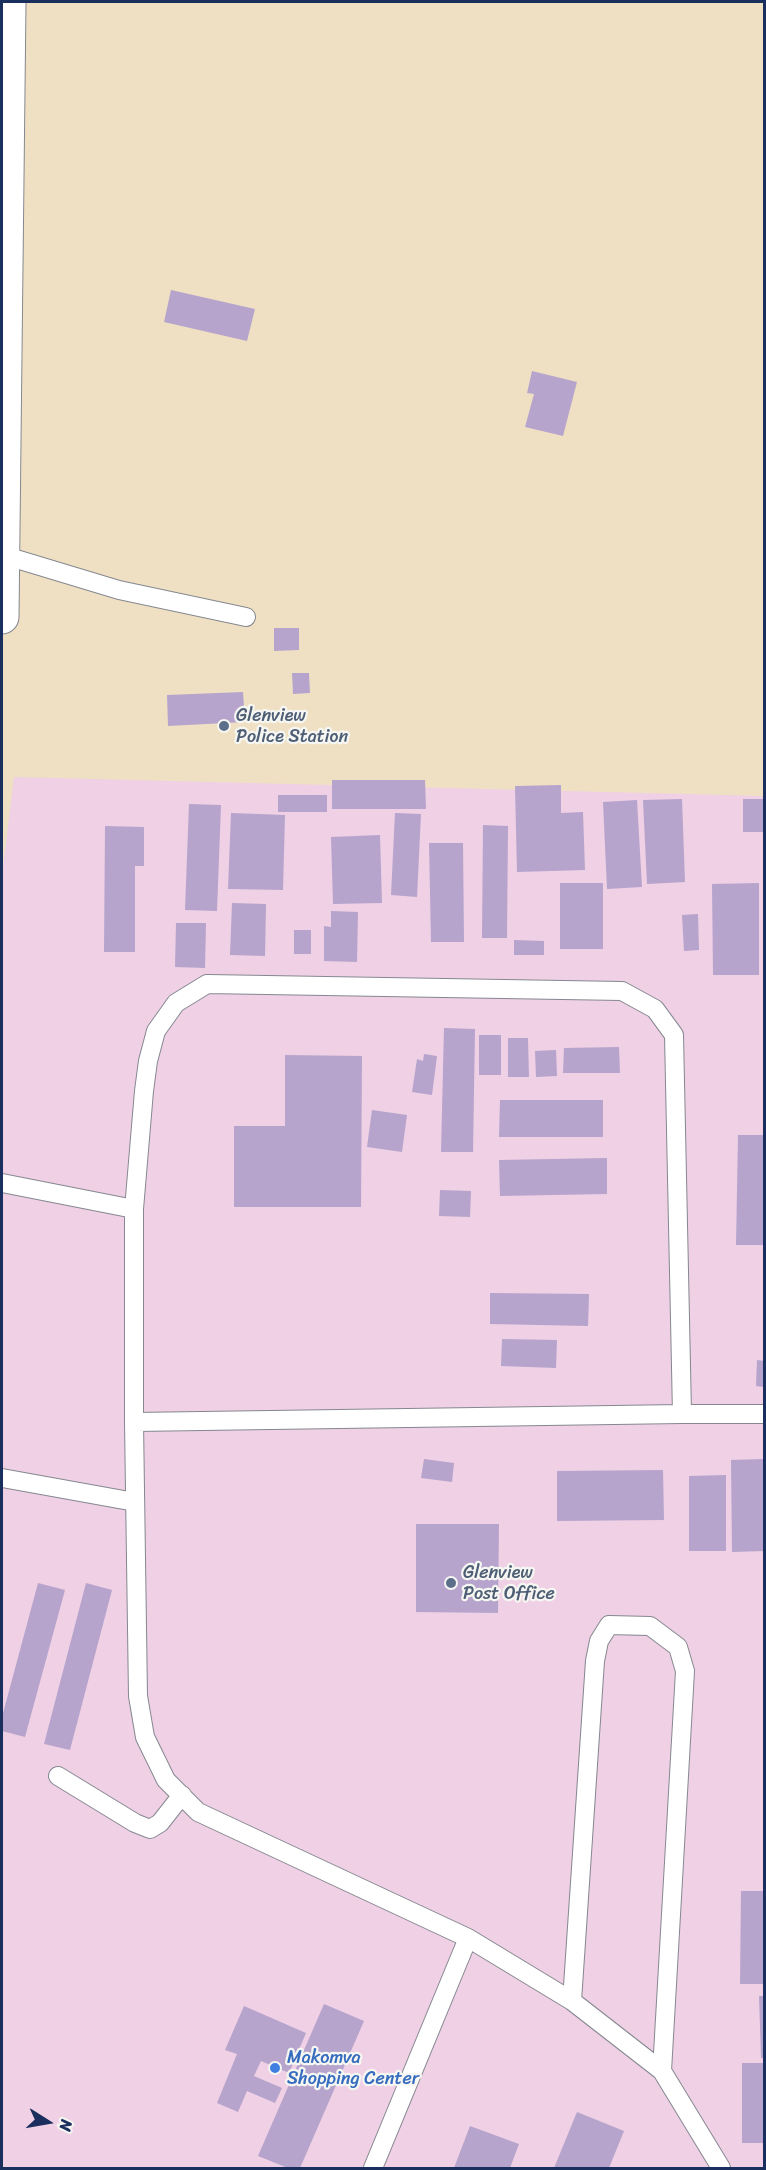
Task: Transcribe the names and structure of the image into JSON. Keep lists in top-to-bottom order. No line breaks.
{"places":["Glenview Police Station","Glenview Post Office","Makomva Shopping Center"],"north":"right"}
